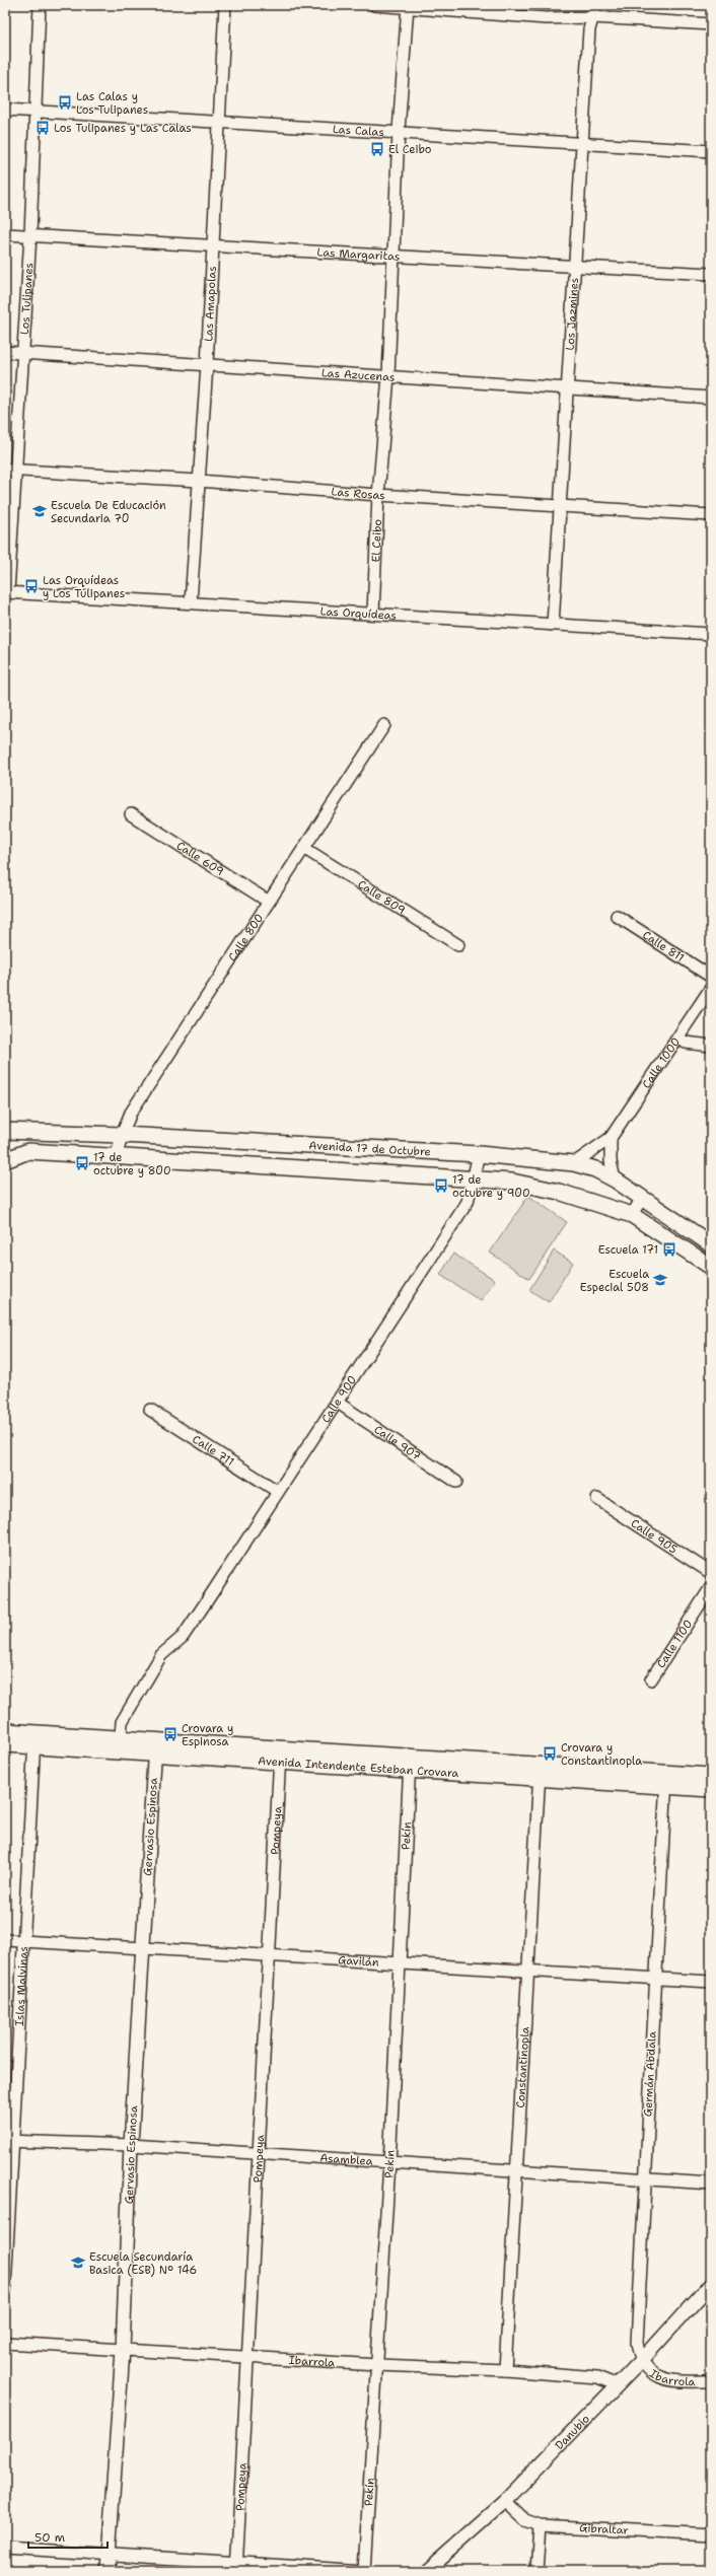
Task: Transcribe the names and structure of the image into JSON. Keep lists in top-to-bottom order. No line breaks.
{"streets":{"main road":["Avenida 17 de Octubre","Avenida Intendente Esteban Crovara"],"street":["Las Calas","Las Margaritas","Los Tulipanes","Las Amapolas","Los Jazmines","Las Azucenas","Las Rosas","El Ceibo","Las Orquídeas","Calle 609","Calle 809","Calle 800","Calle 811","Calle 1000","Calle 900","Calle 907","Calle 711","Calle 905","Calle 1100","Gervasio Espinosa","Pompeya","Pekín","Gavilán","Islas Malvinas","Constantinopla","Germán Abdala","Asamblea","Ibarrola","Danubio","Gibraltar"]},"crossings":[["Las Calas","Los Tulipanes"],["Las Calas","Las Amapolas"],["Las Calas","Los Jazmines"],["Las Calas","El Ceibo"],["Las Margaritas","Los Tulipanes"],["Las Margaritas","Las Amapolas"],["Las Margaritas","Los Jazmines"],["Las Margaritas","El Ceibo"],["Los Tulipanes","Las Azucenas"],["Los Tulipanes","Las Rosas"],["Los Tulipanes","Las Orquídeas"],["Las Amapolas","Las Azucenas"],["Las Amapolas","Las Rosas"],["Las Amapolas","Las Orquídeas"],["Los Jazmines","Las Azucenas"],["Los Jazmines","Las Rosas"],["Los Jazmines","Las Orquídeas"],["Las Azucenas","El Ceibo"],["Las Rosas","El Ceibo"],["El Ceibo","Las Orquídeas"],["Calle 609","Calle 800"],["Calle 809","Calle 800"],["Calle 800","Avenida 17 de Octubre"],["Calle 1000","Avenida 17 de Octubre"],["Avenida 17 de Octubre","Calle 900"],["Calle 900","Calle 907"],["Calle 900","Calle 711"],["Calle 900","Avenida Intendente Esteban Crovara"],["Avenida Intendente Esteban Crovara","Gervasio Espinosa"],["Avenida Intendente Esteban Crovara","Pompeya"],["Avenida Intendente Esteban Crovara","Pekín"],["Avenida Intendente Esteban Crovara","Islas Malvinas"],["Avenida Intendente Esteban Crovara","Constantinopla"],["Avenida Intendente Esteban Crovara","Germán Abdala"],["Gervasio Espinosa","Gavilán"],["Gervasio Espinosa","Asamblea"],["Gervasio Espinosa","Ibarrola"],["Pompeya","Gavilán"],["Pompeya","Asamblea"],["Pompeya","Ibarrola"],["Pekín","Gavilán"],["Pekín","Asamblea"],["Pekín","Ibarrola"],["Gavilán","Islas Malvinas"],["Gavilán","Constantinopla"],["Gavilán","Germán Abdala"],["Islas Malvinas","Asamblea"],["Constantinopla","Asamblea"],["Constantinopla","Ibarrola"],["Germán Abdala","Asamblea"],["Germán Abdala","Ibarrola"],["Germán Abdala","Danubio"],["Ibarrola","Danubio"],["Danubio","Gibraltar"]],"places":{"bus stop":["Las Calas y Los Tulipanes","Los Tulipanes y Las Calas","El Ceibo","Las Orquídeas y Los Tulipanes","17 de octubre y 800","17 de octubre y 900","Escuela 171","Crovara y Espinosa","Crovara y Constantinopla"],"school or university":["Escuela De Educación Secundaria 70","Escuela Especial 508","Escuela Secundaría Basica (ESB) N° 146"]},"scale_bar":"50 m"}
